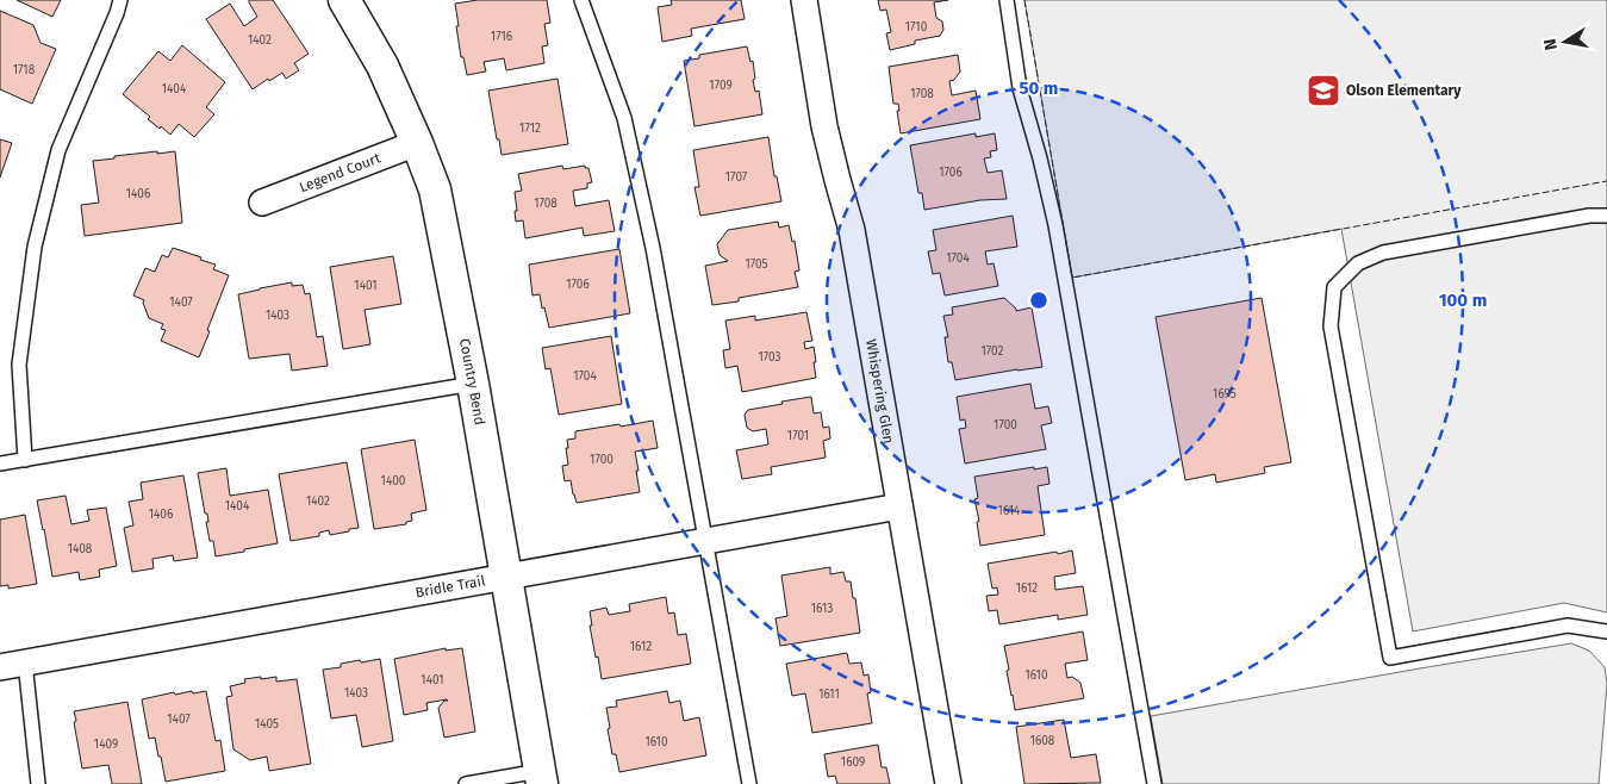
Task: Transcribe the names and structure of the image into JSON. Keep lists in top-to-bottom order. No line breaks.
{"streets":{"street":["Legend Court","Country Bend","Whispering Glen","Bridle Trail"]},"crossings":[["Legend Court","Country Bend"],["Country Bend","Bridle Trail"],["Whispering Glen","Bridle Trail"]],"places":{"school or university":["Olson Elementary"]},"house_numbers":["1710","1716","1402","1718","1709","1404","1708","1712","1706","1707","1406","1708","1704","1705","1706","1401","1407","1403","1702","1703","1704","1695","1700","1701","1700","1400","1402","1404","1614","1406","1408","1612","1613","1612","1610","1401","1403","1611","1407","1405","1608","1610","1409","1609"],"north":"left","rings":["50 m","100 m"]}
